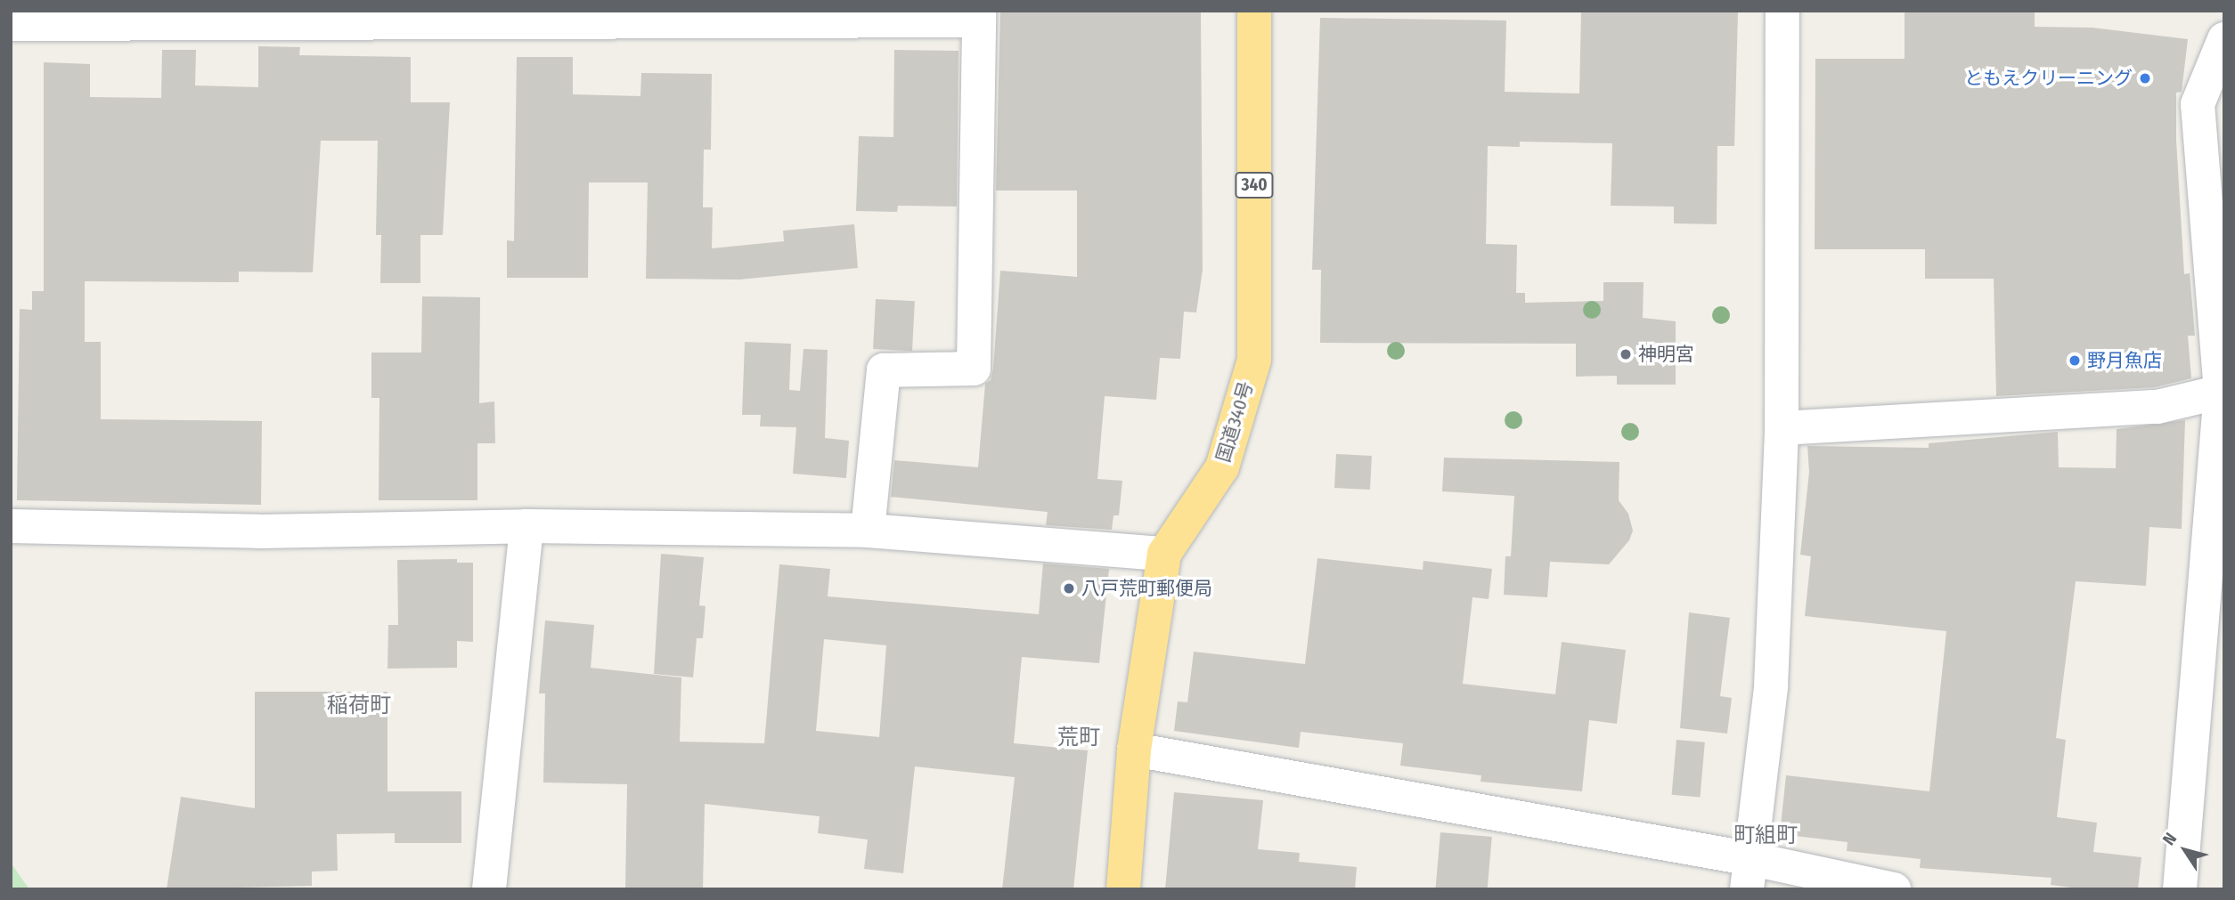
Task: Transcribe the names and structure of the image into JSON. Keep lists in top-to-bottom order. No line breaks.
{"streets":{"highway":["340","国道340号"]},"districts":["稲荷町","荒町","町組町"],"places":["ともえクリーニング","神明宮","野月魚店","八戸荒町郵便局"],"north":"top left"}
